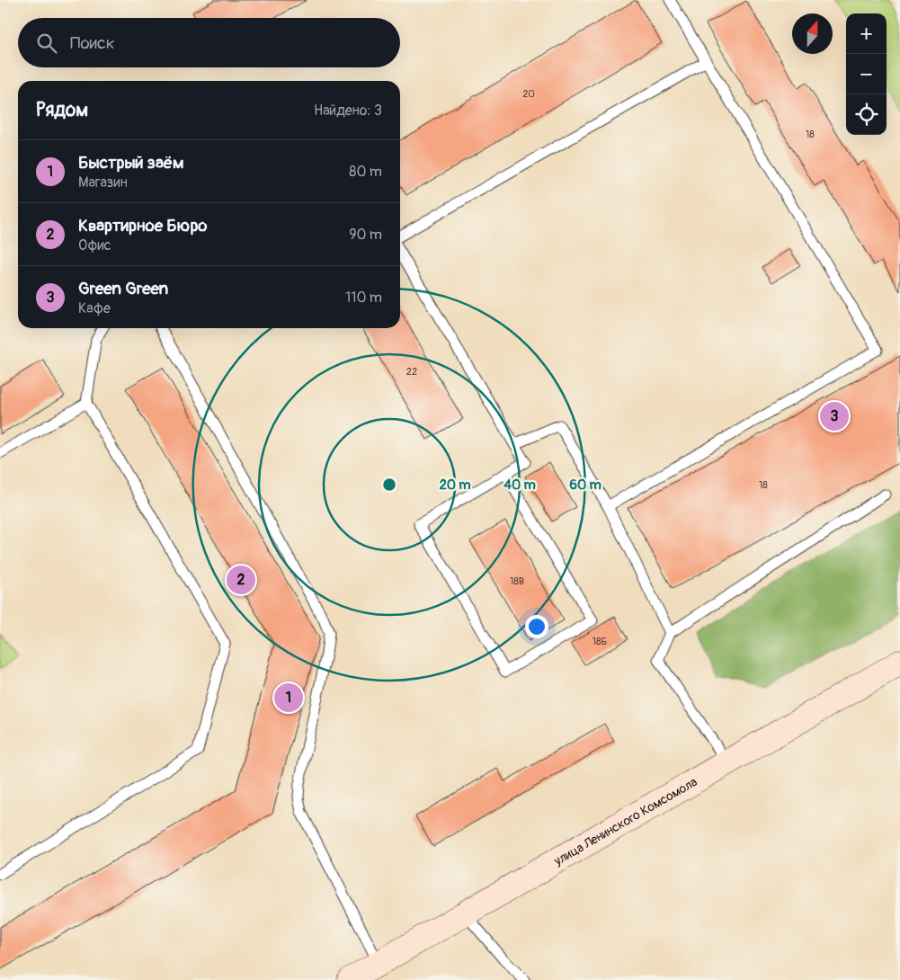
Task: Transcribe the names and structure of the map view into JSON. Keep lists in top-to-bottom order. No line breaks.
{"streets":{"main road":["улица Ленинского Комсомола"]},"house_numbers":["20","18","22","18","18В","18Б"],"north":"top","page":{"map_buttons":["+","−"],"search":"Поиск","heading":["Рядом","Найдено: 3"],"list":[{"mark":"1","name":"Быстрый заём","note":"Магазин","value":"80 m"},{"mark":"2","name":"Квартирное Бюро","note":"Офис","value":"90 m"},{"mark":"3","name":"Green Green","note":"Кафе","value":"110 m"}],"pins":["3","2","1"]},"rings":["20 m","40 m","60 m"]}
